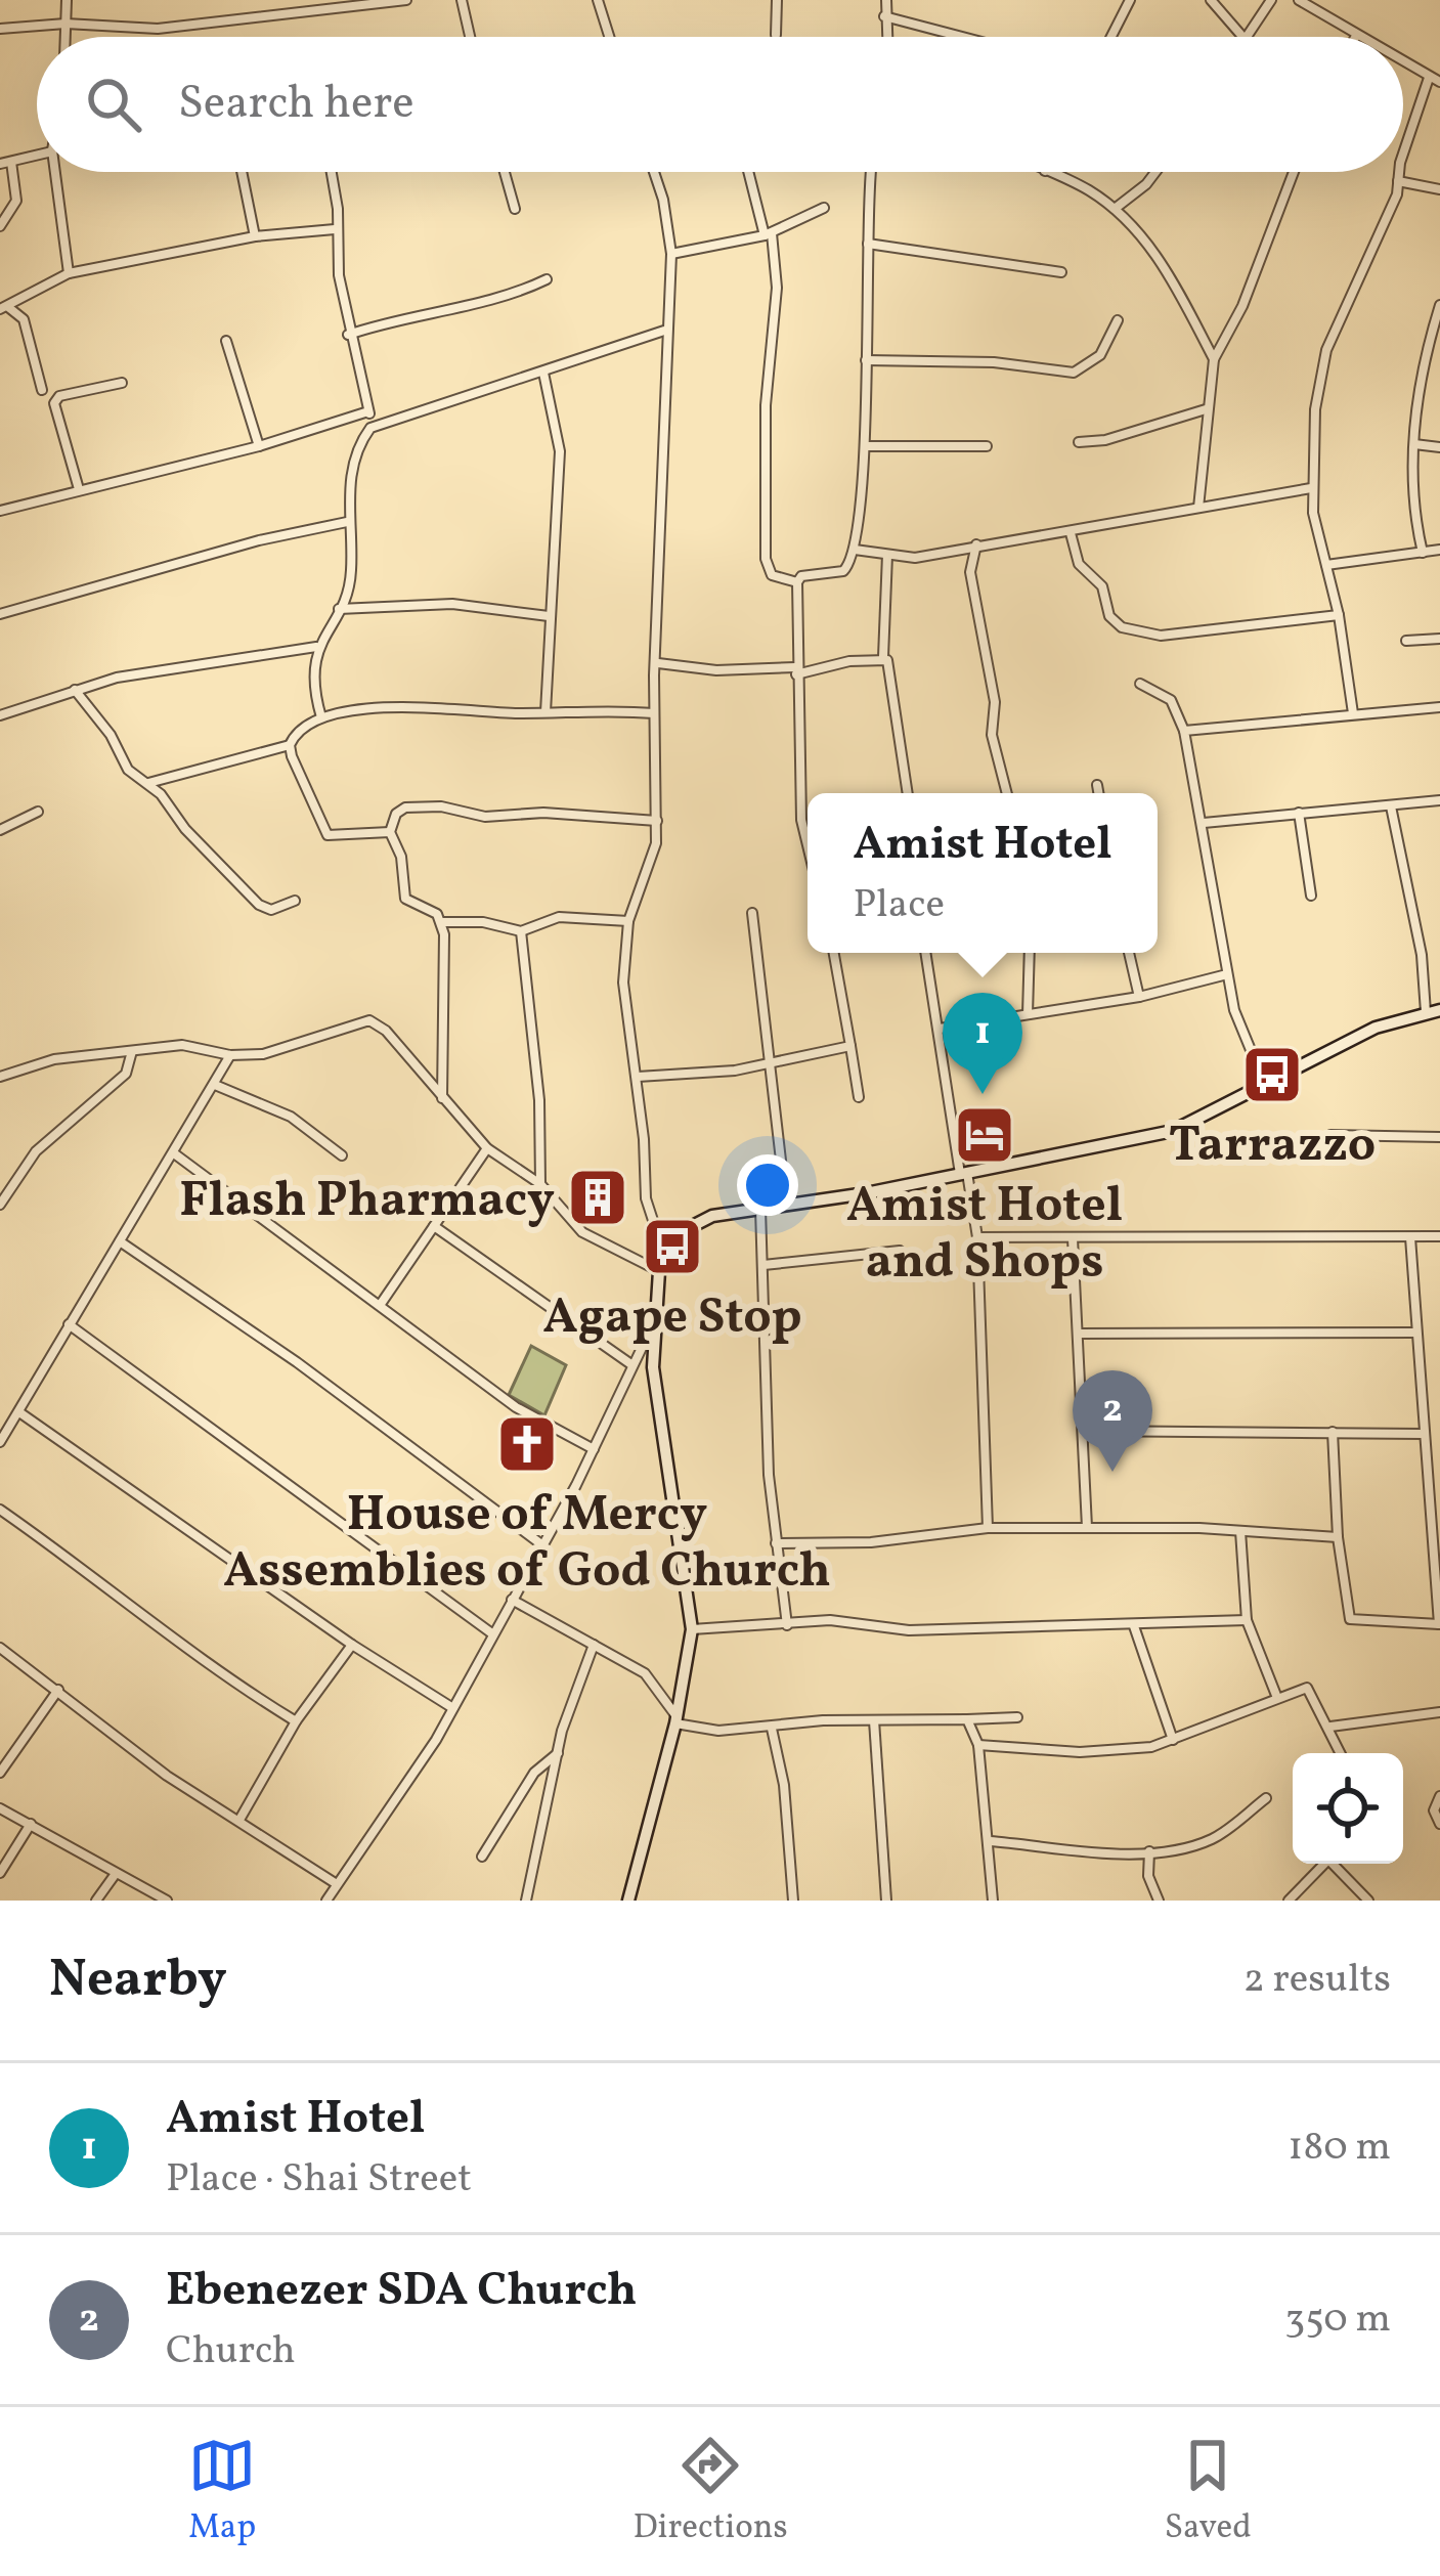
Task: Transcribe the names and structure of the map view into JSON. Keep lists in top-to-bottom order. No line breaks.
{"places":{"bus stop":["Tarrazzo","Agape Stop"],"hotel":["Amist Hotel and Shops"],"building":["Flash Pharmacy"],"church":["House of Mercy Assemblies of God Church"]},"page":{"search":"Search here","popup":["Amist Hotel","Place"],"pins":["1","2"],"heading":["Nearby","2 results"],"list":[{"mark":"1","name":"Amist Hotel","note":"Place · Shai Street","value":"180 m"},{"mark":"2","name":"Ebenezer SDA Church","note":"Church","value":"350 m"}],"nav":["Map","Directions","Saved"]}}
